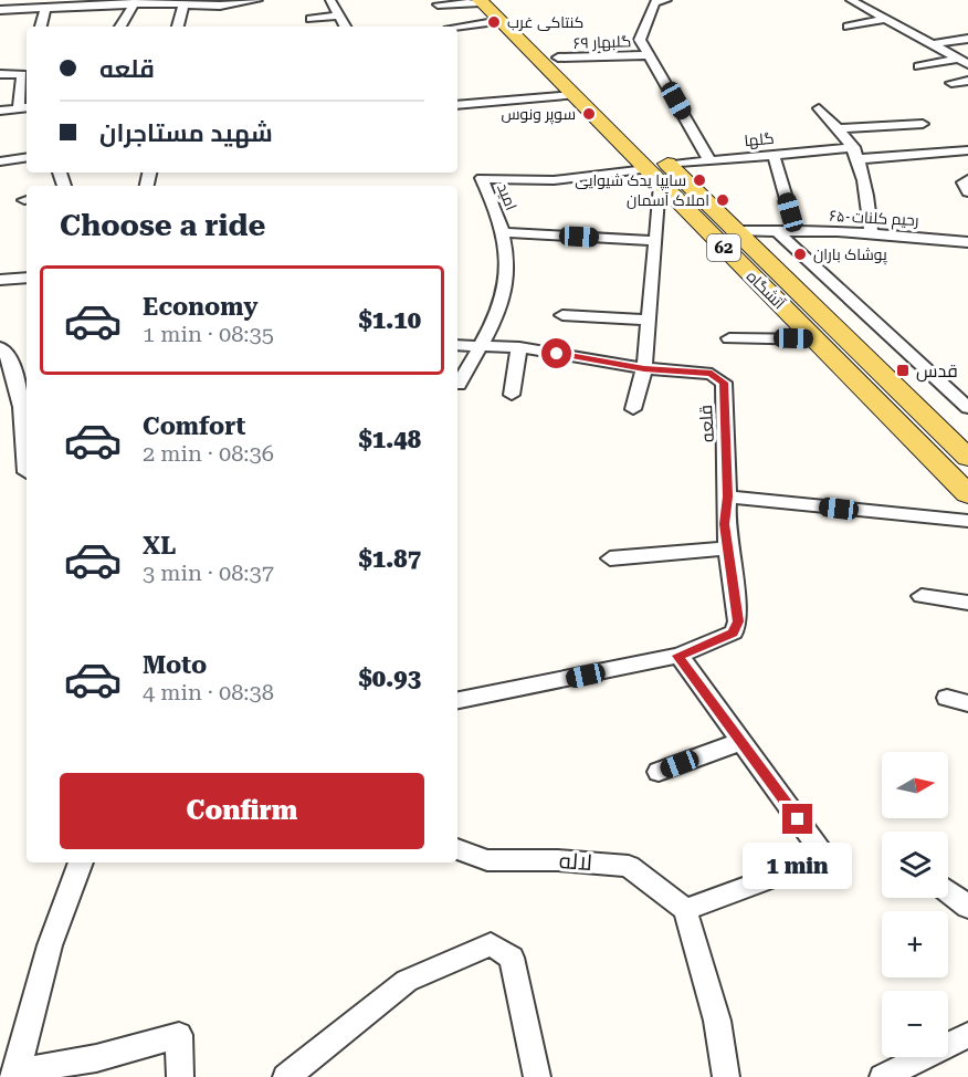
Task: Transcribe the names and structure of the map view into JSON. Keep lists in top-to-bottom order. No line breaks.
{"streets":{"main road":["62","آتشگاه"],"street":["۶۹ گلبهار","گلها","امید","۶۵-رحیم کلنات","قلعه","لاله"]},"crossings":[["۶۹ گلبهار","آتشگاه"],["گلها","امید"],["گلها","آتشگاه"],["امید","آتشگاه"],["امید","قلعه"],["۶۵-رحیم کلنات","آتشگاه"]],"places":{"other":["کنتاکی غرب","سوپر ونوس","سایپا یدک شیوایی","املاک آسمان","پوشاک باران"],"transit":["قدس"]},"north":"right","page":{"banner":["قلعه","شهید مستاجران"],"heading":"Choose a ride","list":[{"name":"Economy","note":"1 min · 08:35","value":"$1.10"},{"name":"Comfort","note":"2 min · 08:36","value":"$1.48"},{"name":"XL","note":"3 min · 08:37","value":"$1.87"},{"name":"Moto","note":"4 min · 08:38","value":"$0.93"}],"map_buttons":["+","−"],"buttons":"Confirm","bubble":"1 min"}}
